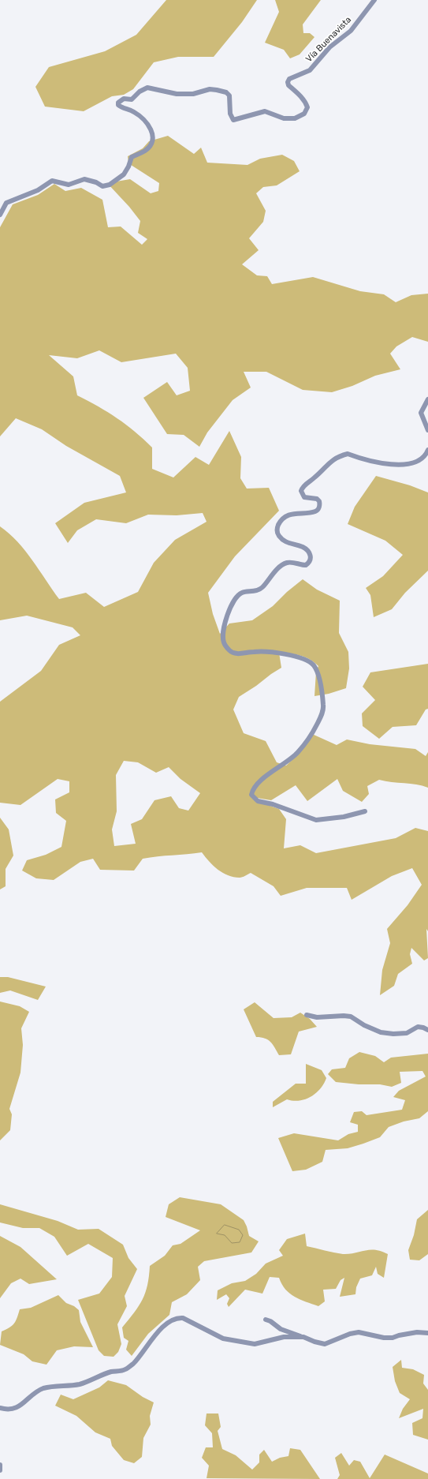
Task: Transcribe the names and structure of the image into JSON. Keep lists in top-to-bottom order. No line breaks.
{"streets":{"street":["Vía Buenavista"]}}
